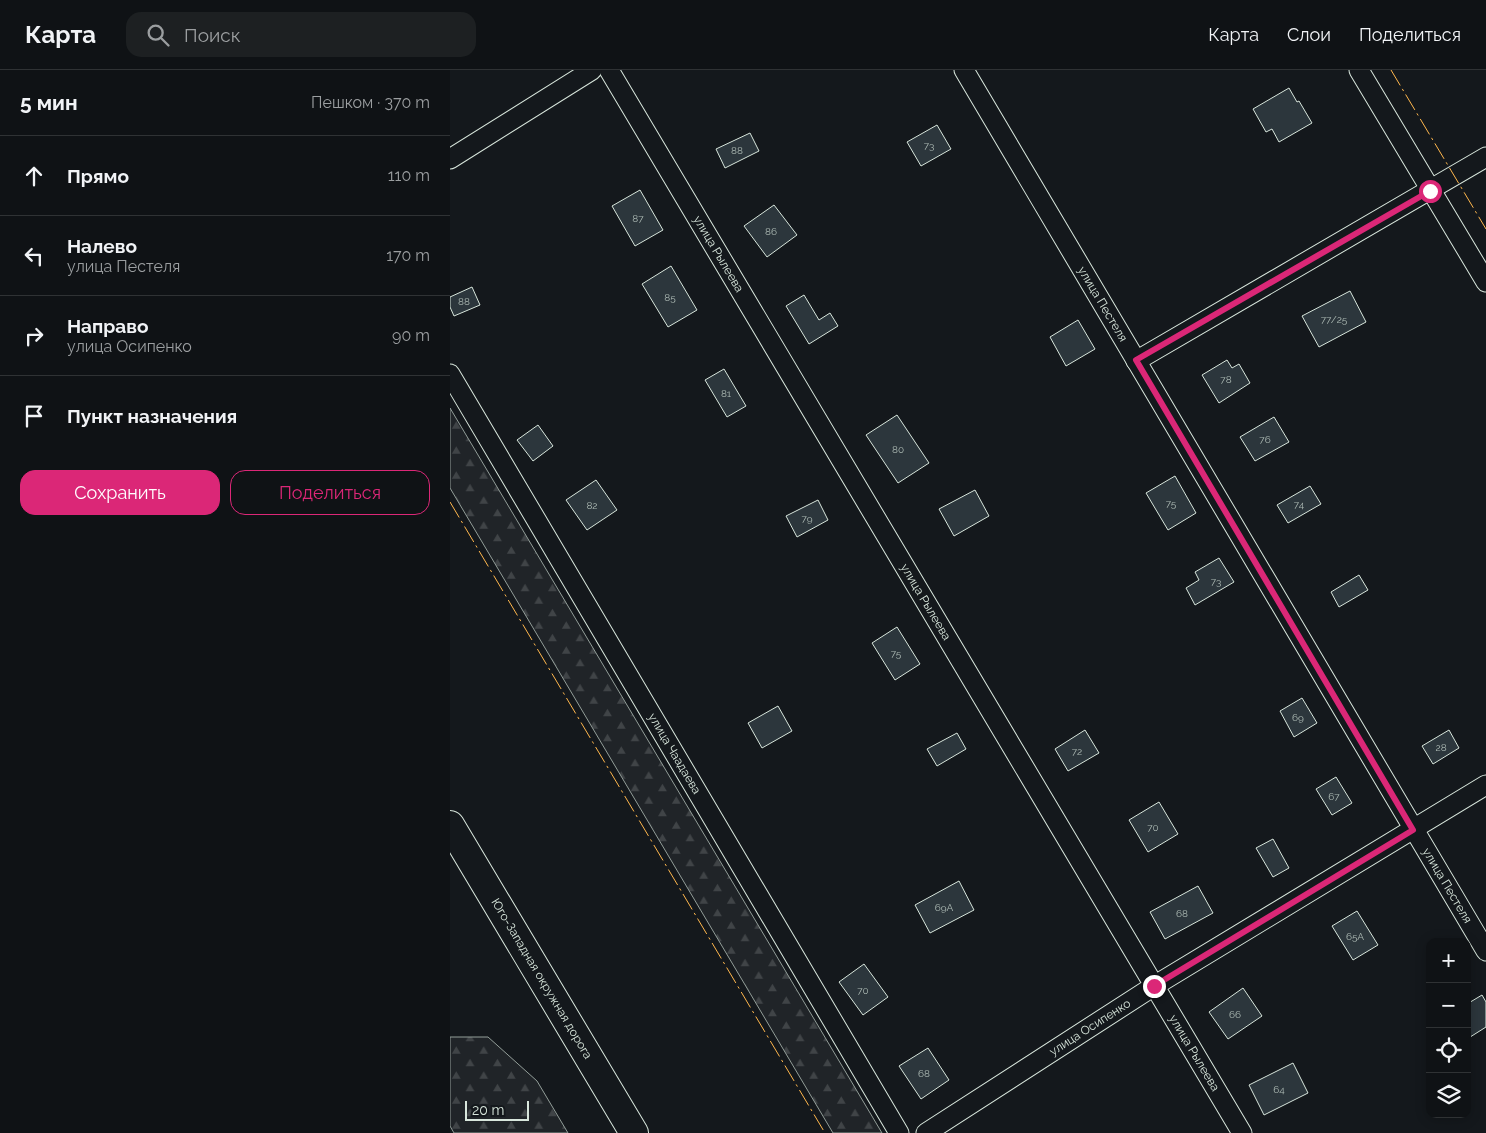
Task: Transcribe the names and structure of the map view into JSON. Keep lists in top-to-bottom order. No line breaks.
{"streets":{"highway":["Юго-Западная окружная дорога"],"street":["улица Рылеева","улица Пестеля","улица Чаадаева","улица Осипенко"]},"crossings":[["улица Рылеева","улица Осипенко"],["улица Пестеля","улица Осипенко"]],"house_numbers":["73","88","87","86","85","88","77/25","78","81","76","80","75","74","82","79","73","75","69","28","72","67","70","69А","68","65А","70","66","68","64"],"scale_bar":"20 m","page":{"header":"Карта","search":"Поиск","nav":["Карта","Слои","Поделиться"],"heading":["5 мин","Пешком · 370 m"],"list":[["Прямо","110 m"],["Налево","улица Пестеля","170 m"],["Направо","улица Осипенко","90 m"],"Пункт назначения"],"buttons":["Сохранить","Поделиться"],"map_buttons":["+","−"],"scale":"20 m"}}
